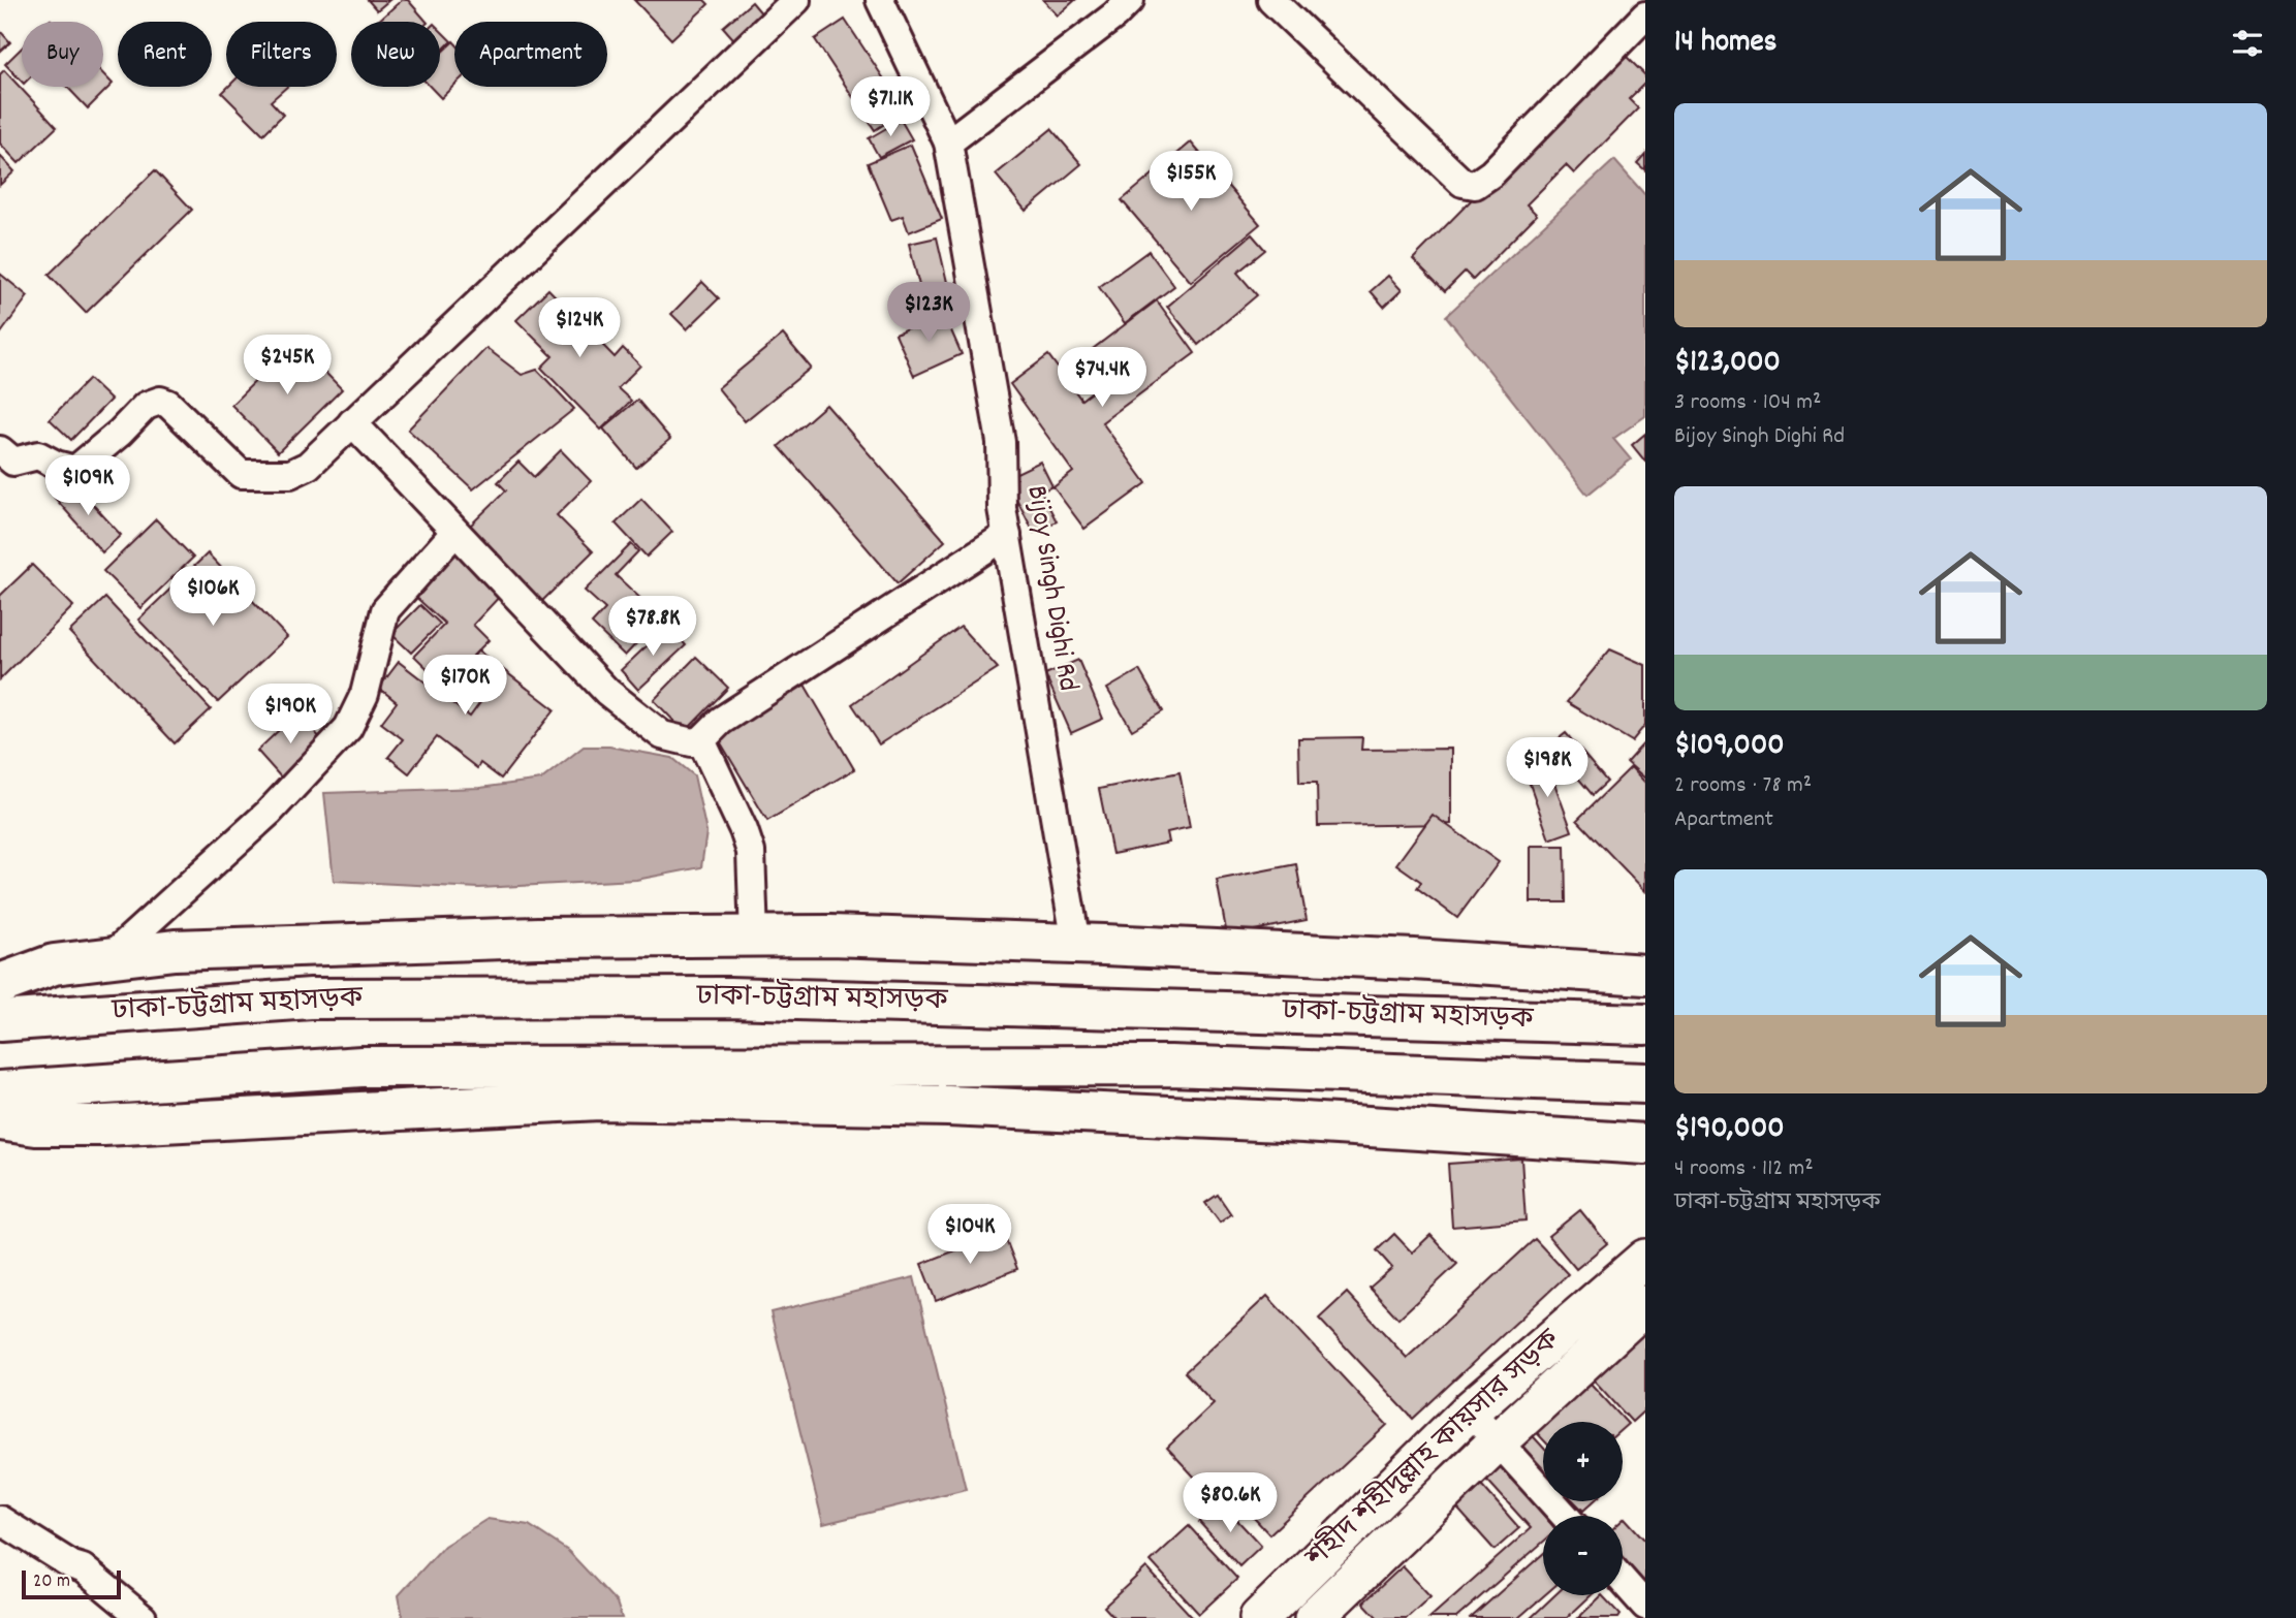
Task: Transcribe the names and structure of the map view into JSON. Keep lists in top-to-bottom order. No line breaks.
{"streets":{"highway":["ঢাকা-চট্টগ্রাম মহাসড়ক"],"main road":["শহীদ শহীদুল্লাহ কায়সার সড়ক"],"street":["Bijoy Singh Dighi Rd"]},"scale_bar":"20 m","page":{"heading":"14 homes","chip":["Buy","Rent","Filters","New","Apartment"],"price":["$71.1K","$155K","$123K","$124K","$245K","$74.4K","$109K","$106K","$78.8K","$170K","$190K","$198K","$104K","$80.6K"],"list":[{"name":"$123,000","note":"3 rooms · 104 m² · Bijoy Singh Dighi Rd"},{"name":"$109,000","note":"2 rooms · 78 m² · Apartment"},{"name":"$190,000","note":"4 rooms · 112 m² · ঢাকা-চট্টগ্রাম মহাসড়ক"}],"map_buttons":["+","−"],"scale":"20 m"}}
